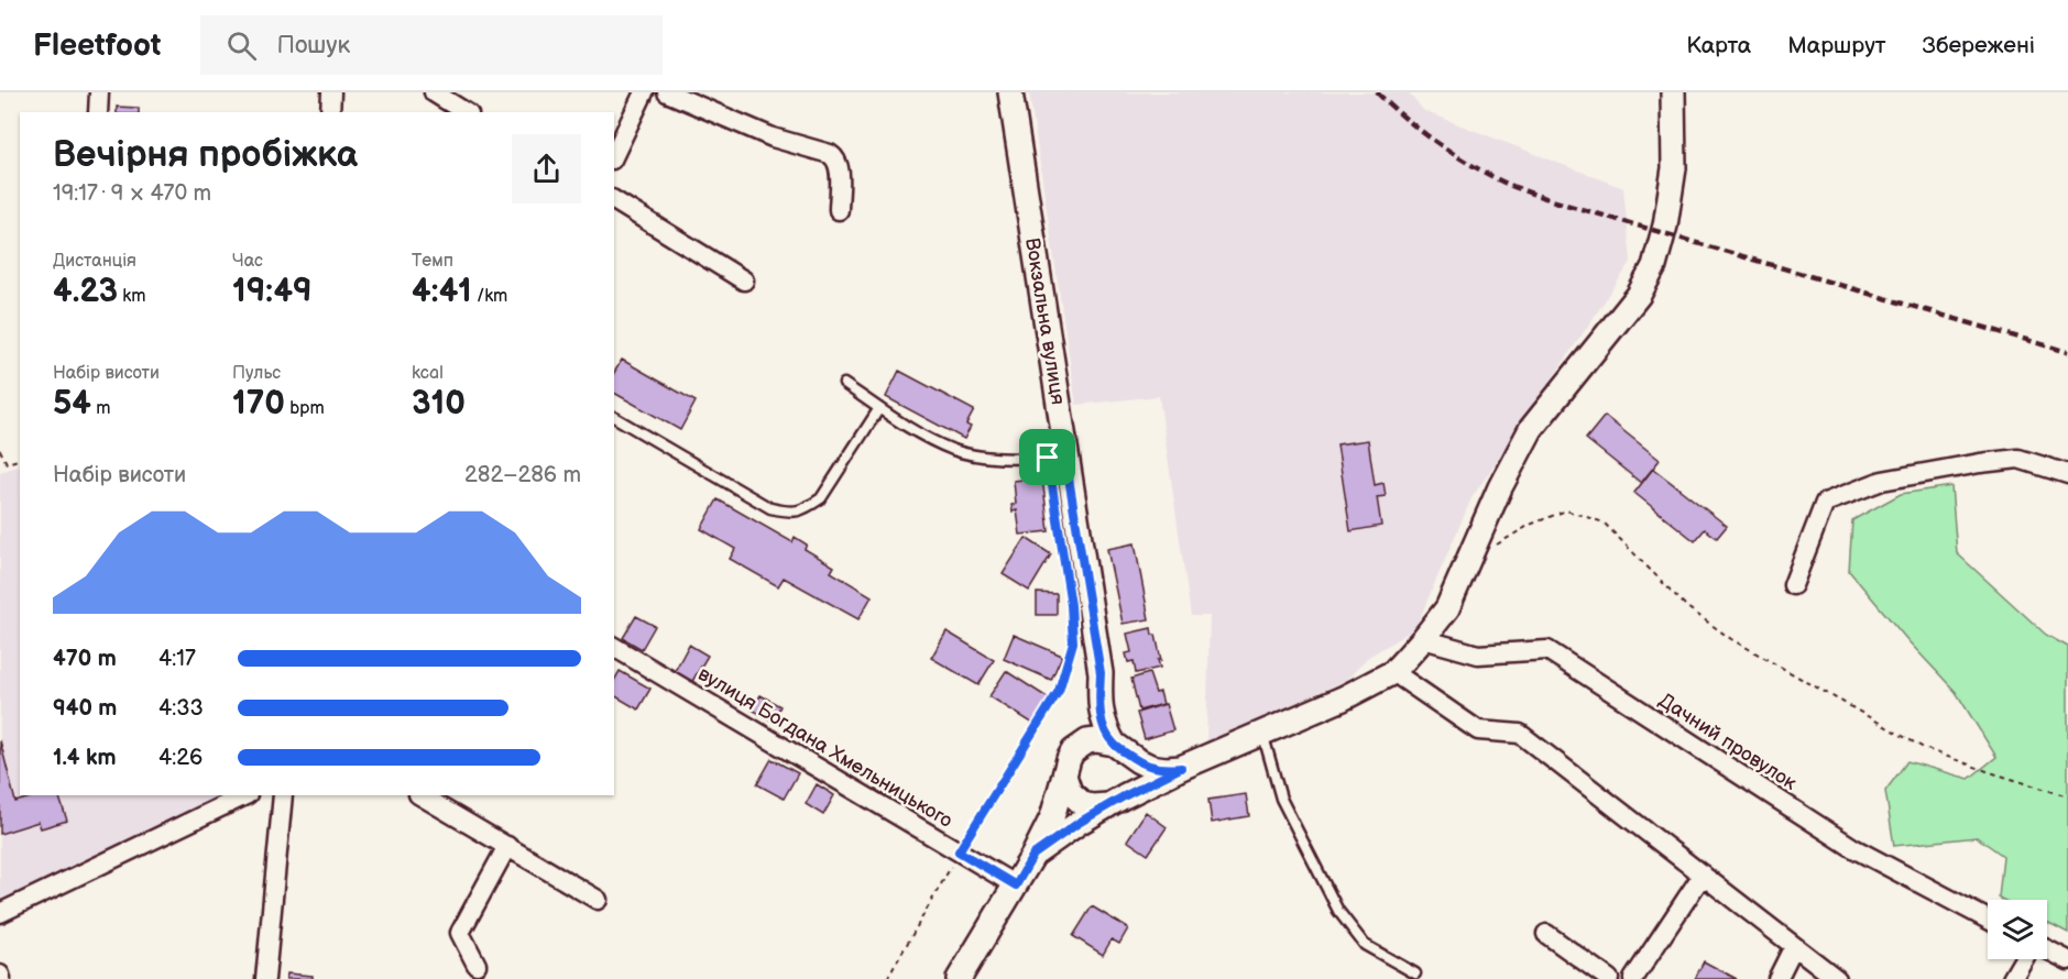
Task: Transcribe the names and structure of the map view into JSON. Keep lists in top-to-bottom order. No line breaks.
{"streets":{"street":["Вокзальна вулиця","Дачний провулок","вулиця Богдана Хмельницького"]},"page":{"header":"Fleetfoot","search":"Пошук","nav":["Карта","Маршрут","Збережені"],"heading":["Вечірня пробіжка","19:17 · 9 × 470 m"],"stats":[["Дистанція","4.23 km"],["Час","19:49"],["Темп","4:41 /km"],["Набір висоти","54 m"],["Пульс","170 bpm"],["kcal","310"]],"chart":["Набір висоти","282–286 m"],"list":[{"name":"470 m","note":"4:17"},{"name":"940 m","note":"4:33"},{"name":"1.4 km","note":"4:26"}]}}
